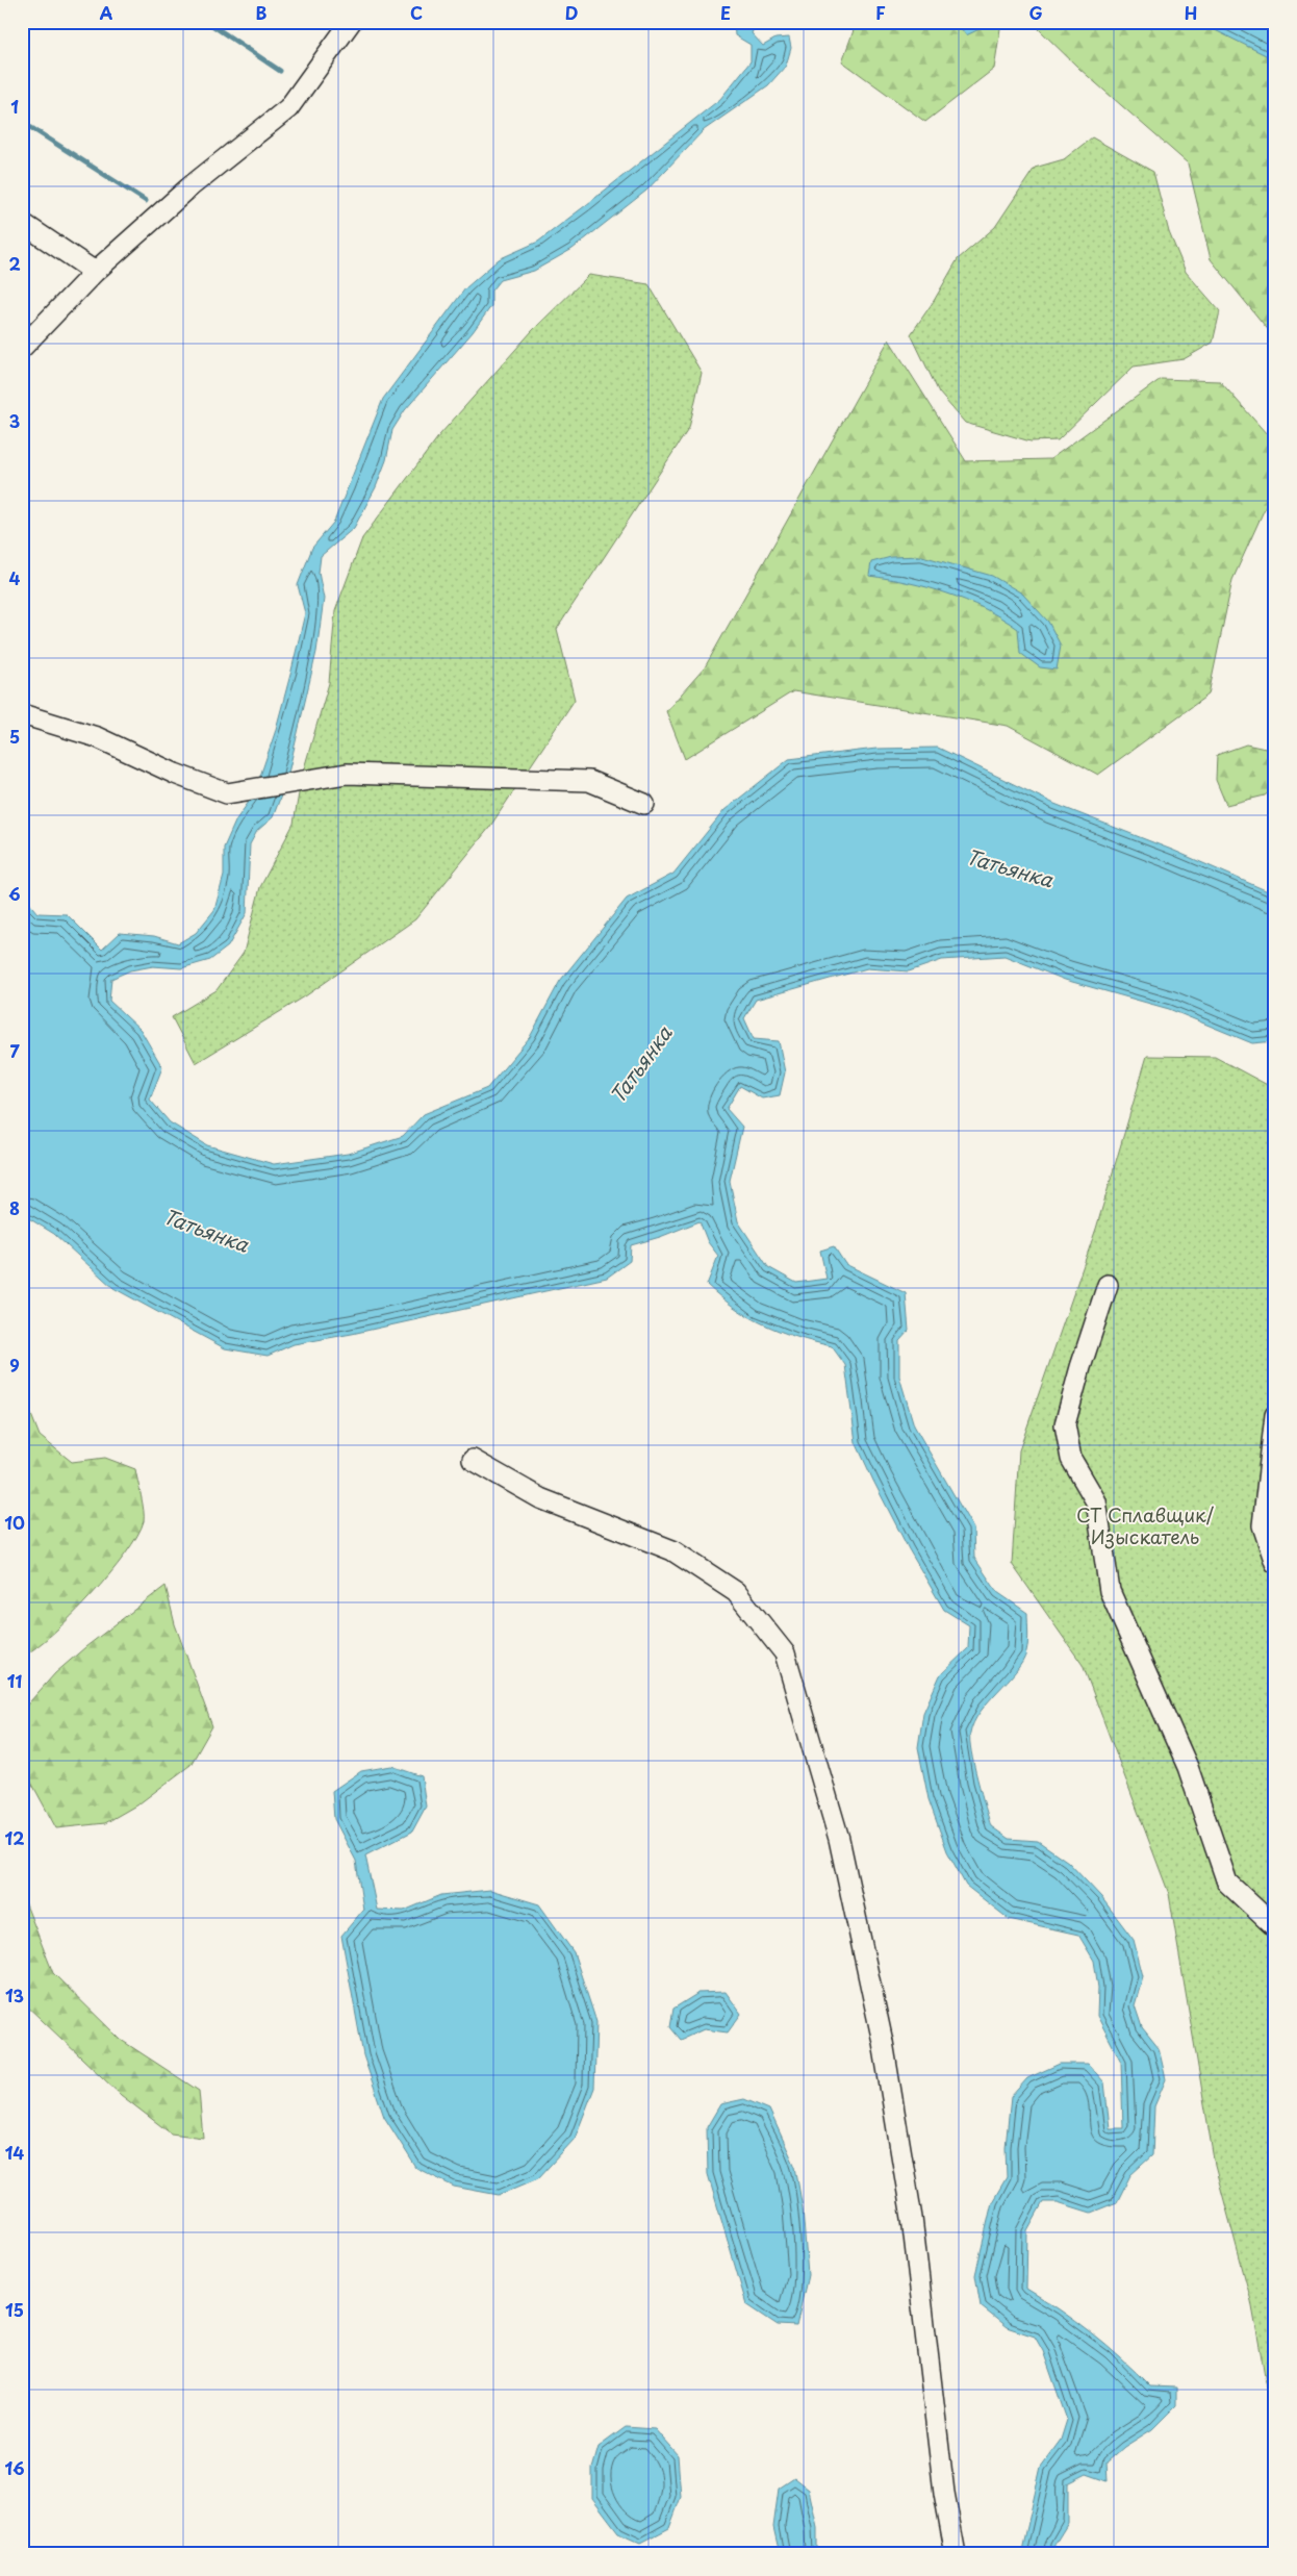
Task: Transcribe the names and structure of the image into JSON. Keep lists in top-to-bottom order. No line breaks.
{"water":["Татьянка"],"parks":["СТ Сплавщик/ Изыскатель"],"grid":{"columns":["A","B","C","D","E","F","G","H"],"rows":["1","2","3","4","5","6","7","8","9","10","11","12","13","14","15","16"]}}
